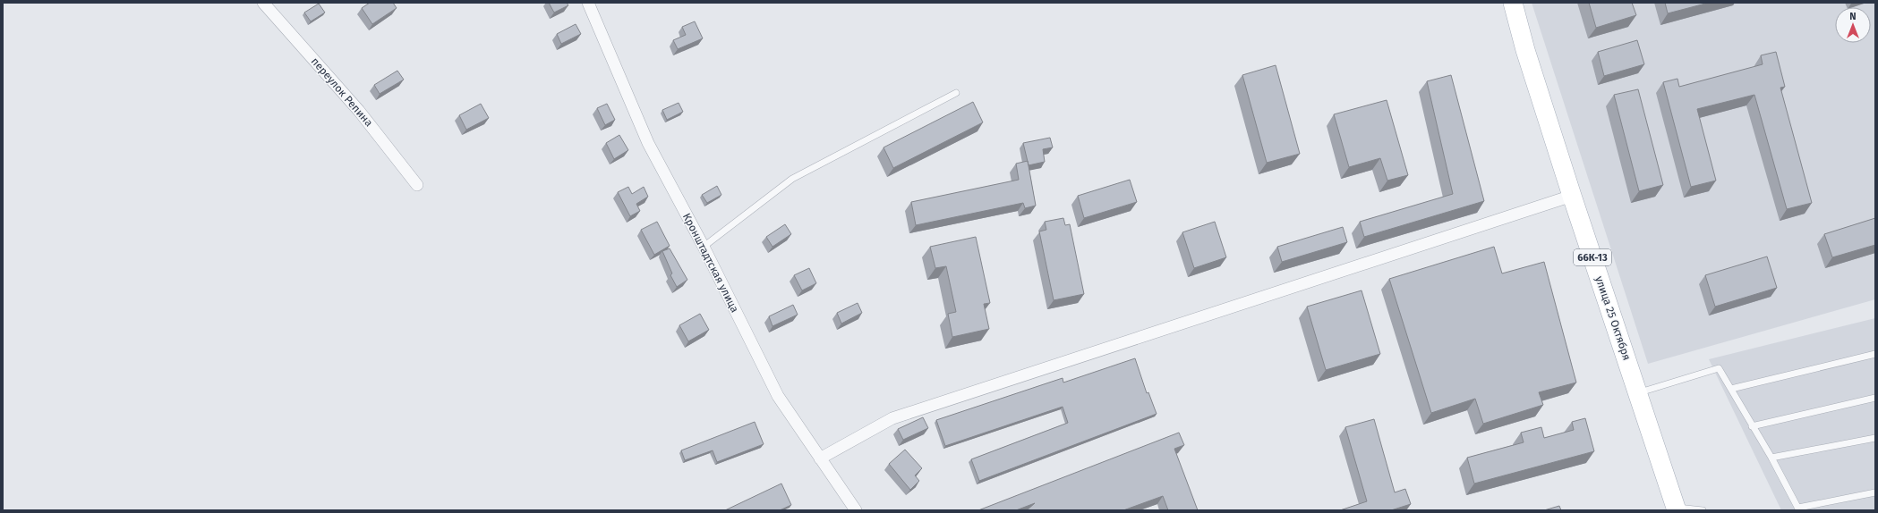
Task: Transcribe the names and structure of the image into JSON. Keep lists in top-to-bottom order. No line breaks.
{"streets":{"main road":["66К-13","улица 25 Октября"],"street":["переулок Репина","Кронштадтская улица"]},"north":"top"}
